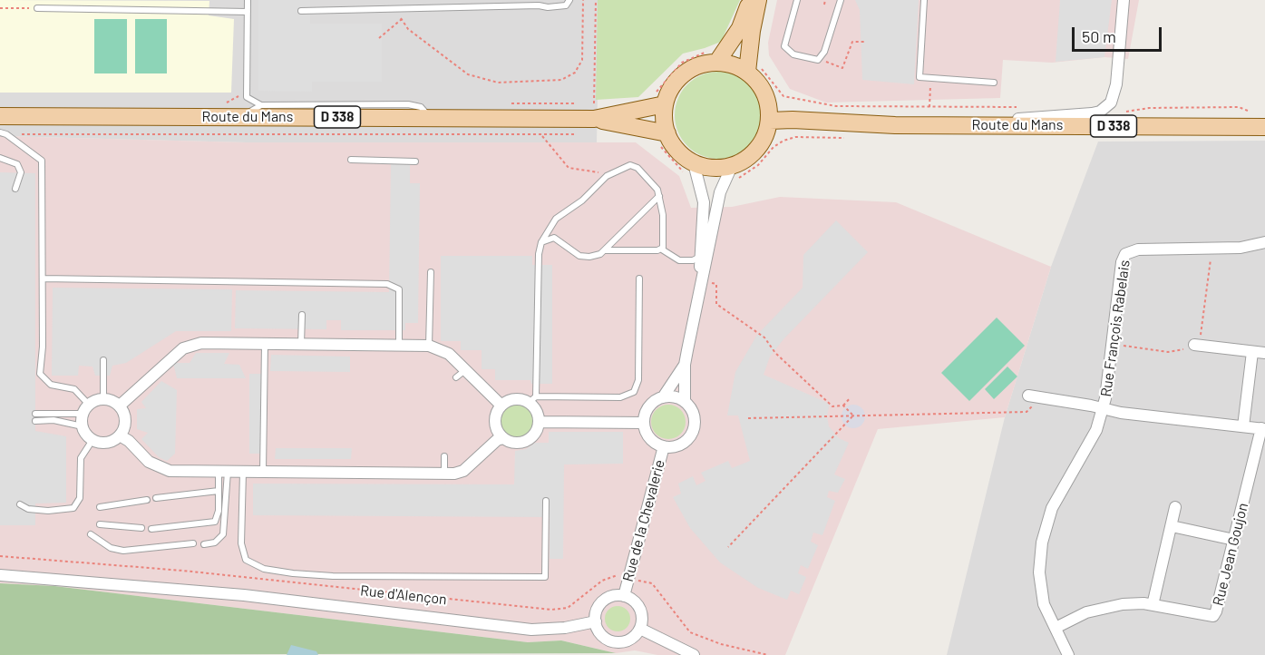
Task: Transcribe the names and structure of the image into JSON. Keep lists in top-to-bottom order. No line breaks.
{"streets":{"main road":["Route du Mans","D 338"],"street":["Rue François Rabelais","Rue de la Chevalerie","Rue Jean Goujon","Rue d'Alençon"]},"crossings":[["Rue François Rabelais","Rue Jean Goujon"],["Rue de la Chevalerie","Rue d'Alençon"]],"scale_bar":"50 m"}
